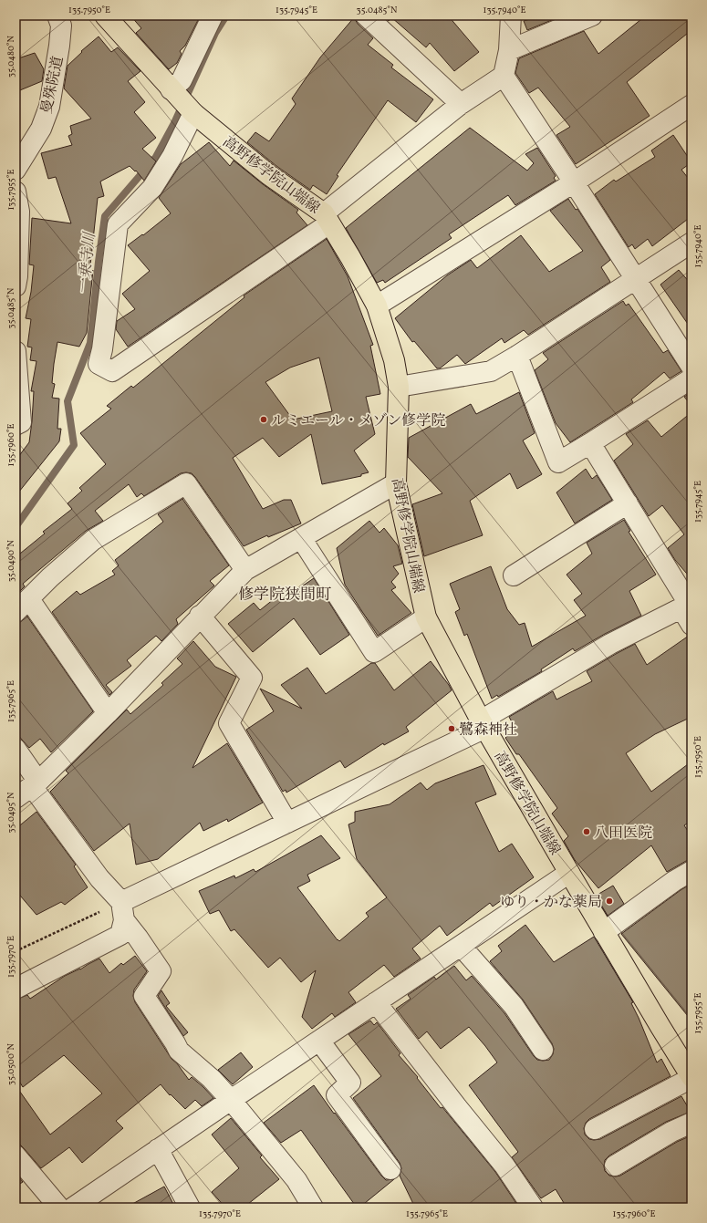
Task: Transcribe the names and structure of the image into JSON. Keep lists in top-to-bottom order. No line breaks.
{"streets":{"main road":["高野修学院山端線"],"street":["曼殊院道"]},"districts":["修学院狭間町"],"water":["一乗寺川"],"places":["ルミエール・メゾン修学院","鷺森神社","八田医院","ゆり・かな薬局"],"coordinates":["135.7950°E","135.7945°E","35.0485°N","135.7940°E","35.0480°N","135.7955°E","135.7960°E","35.0490°N","135.7965°E","35.0495°N","135.7970°E","35.0500°N"]}
